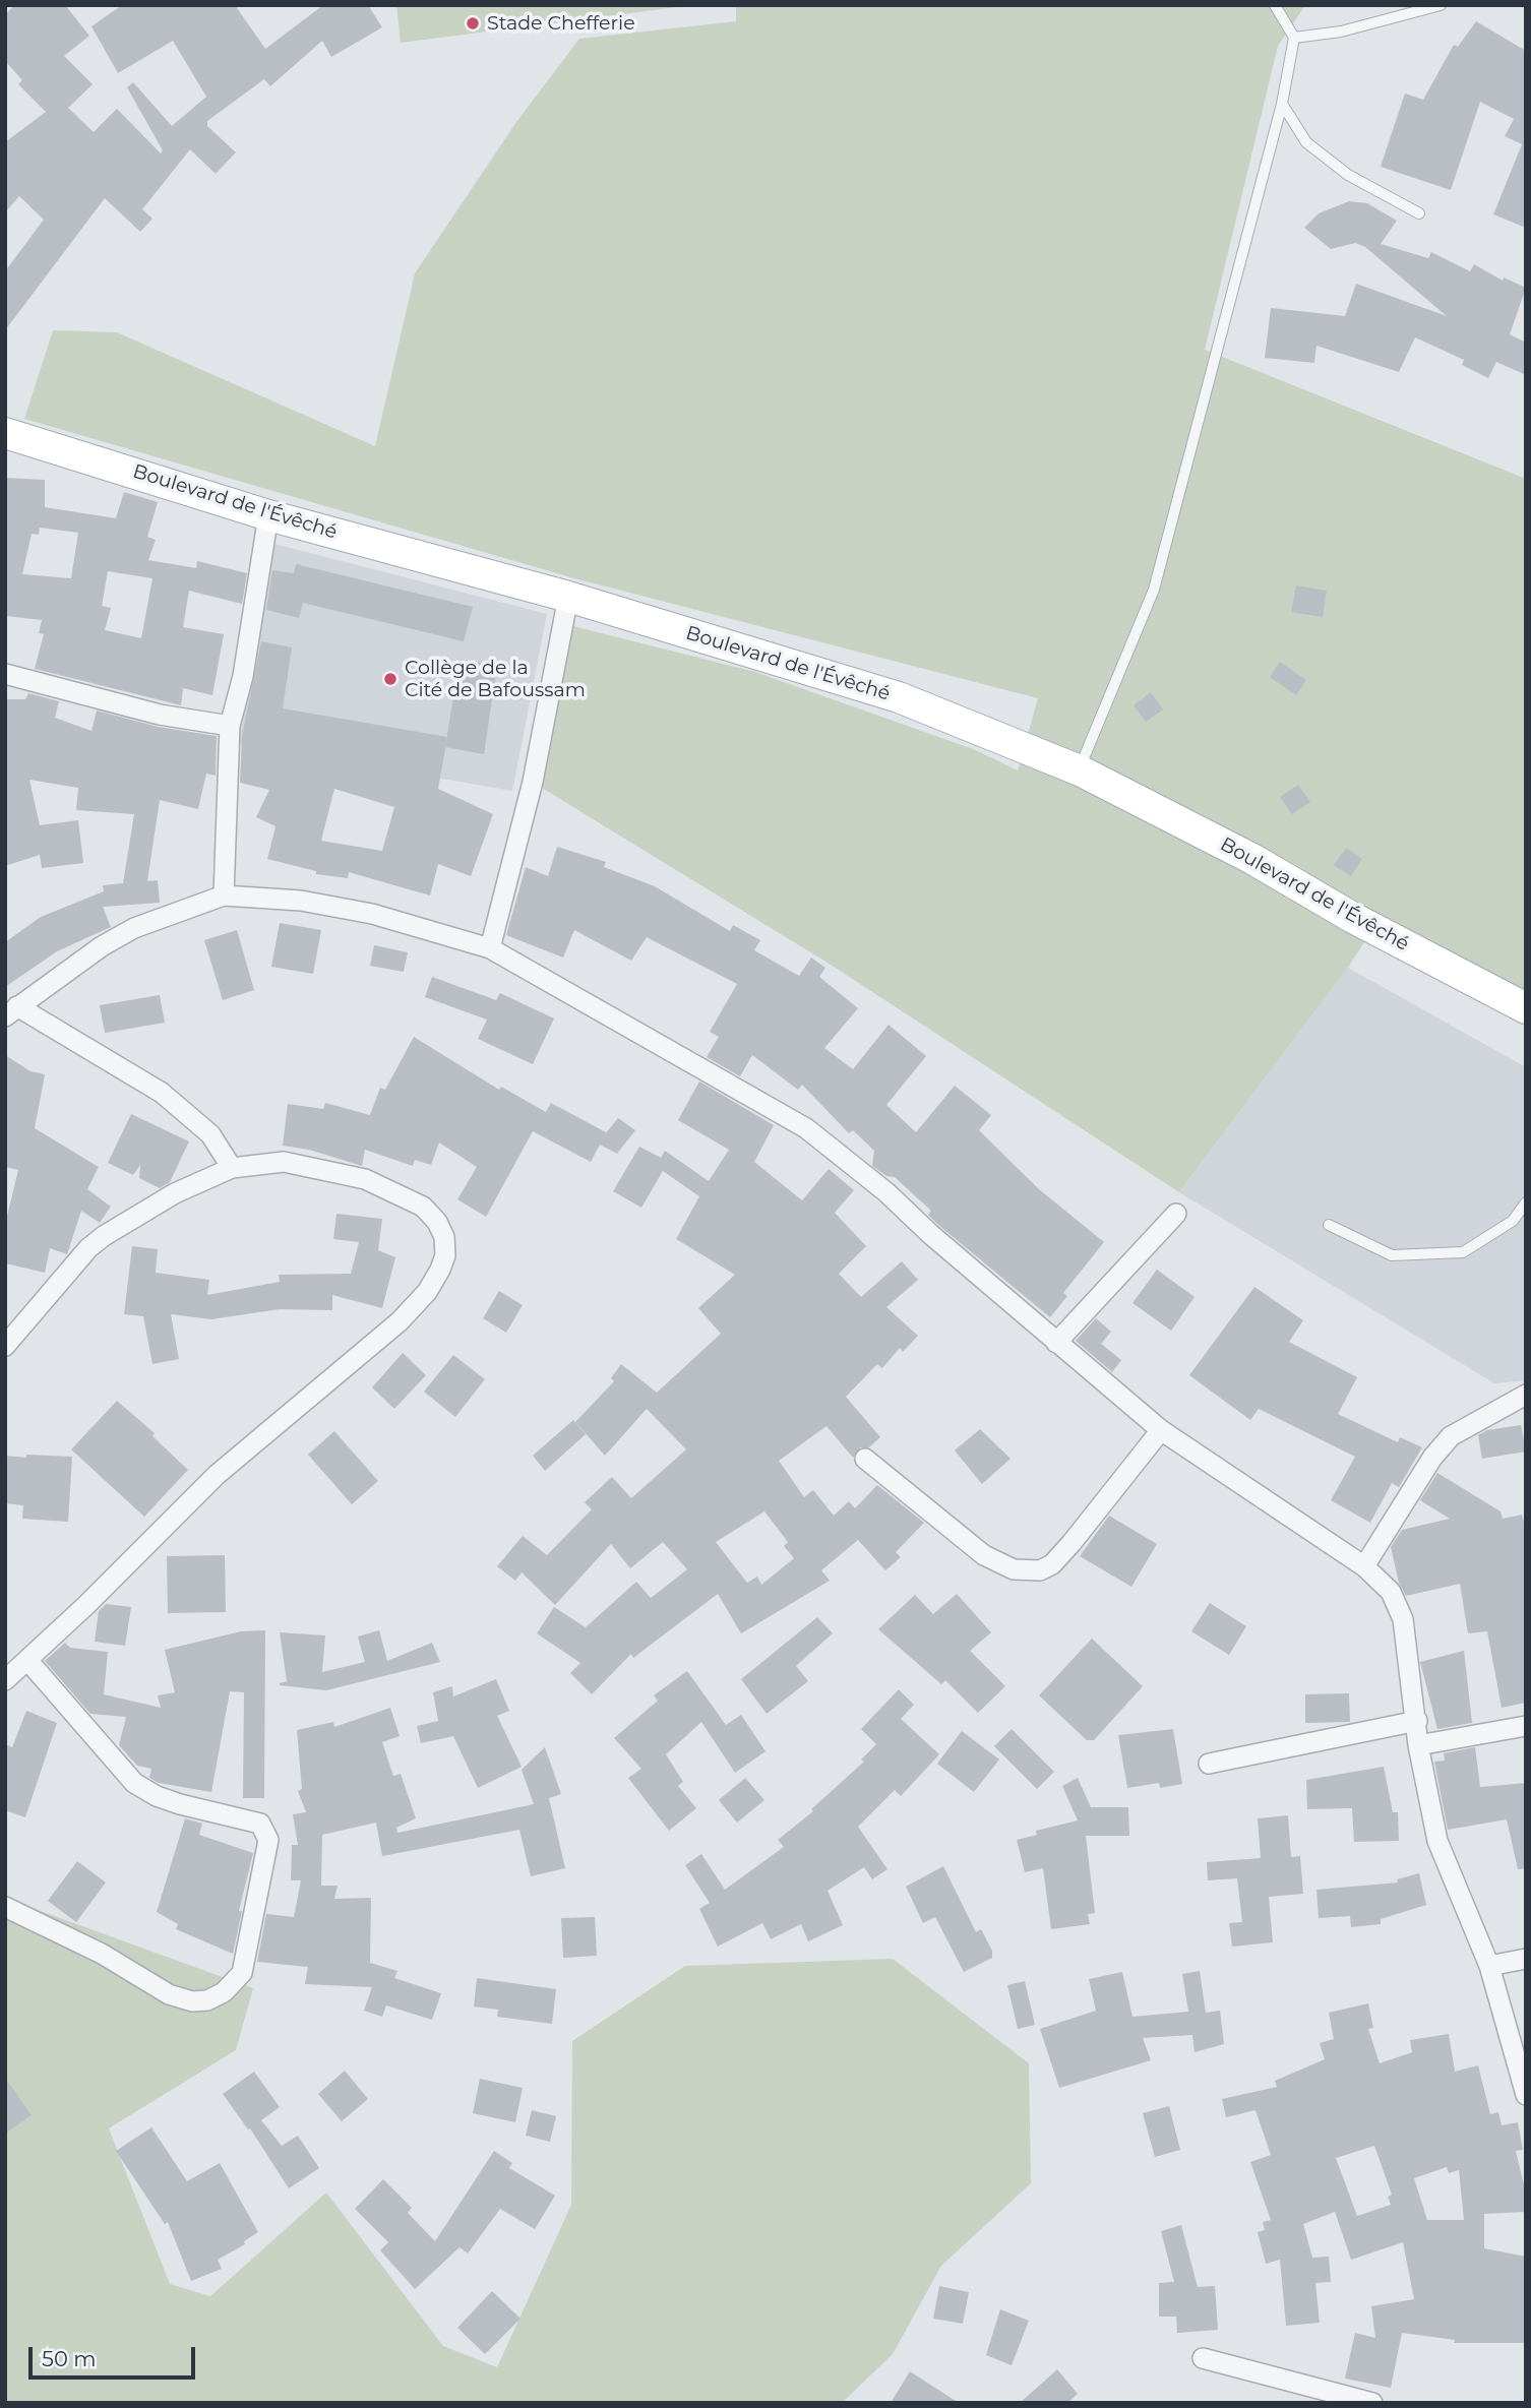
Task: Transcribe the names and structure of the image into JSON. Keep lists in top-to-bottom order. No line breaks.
{"streets":{"main road":["Boulevard de l'Évêché"]},"places":["Stade Chefferie","Collège de la Cité de Bafoussam"],"scale_bar":"50 m"}
